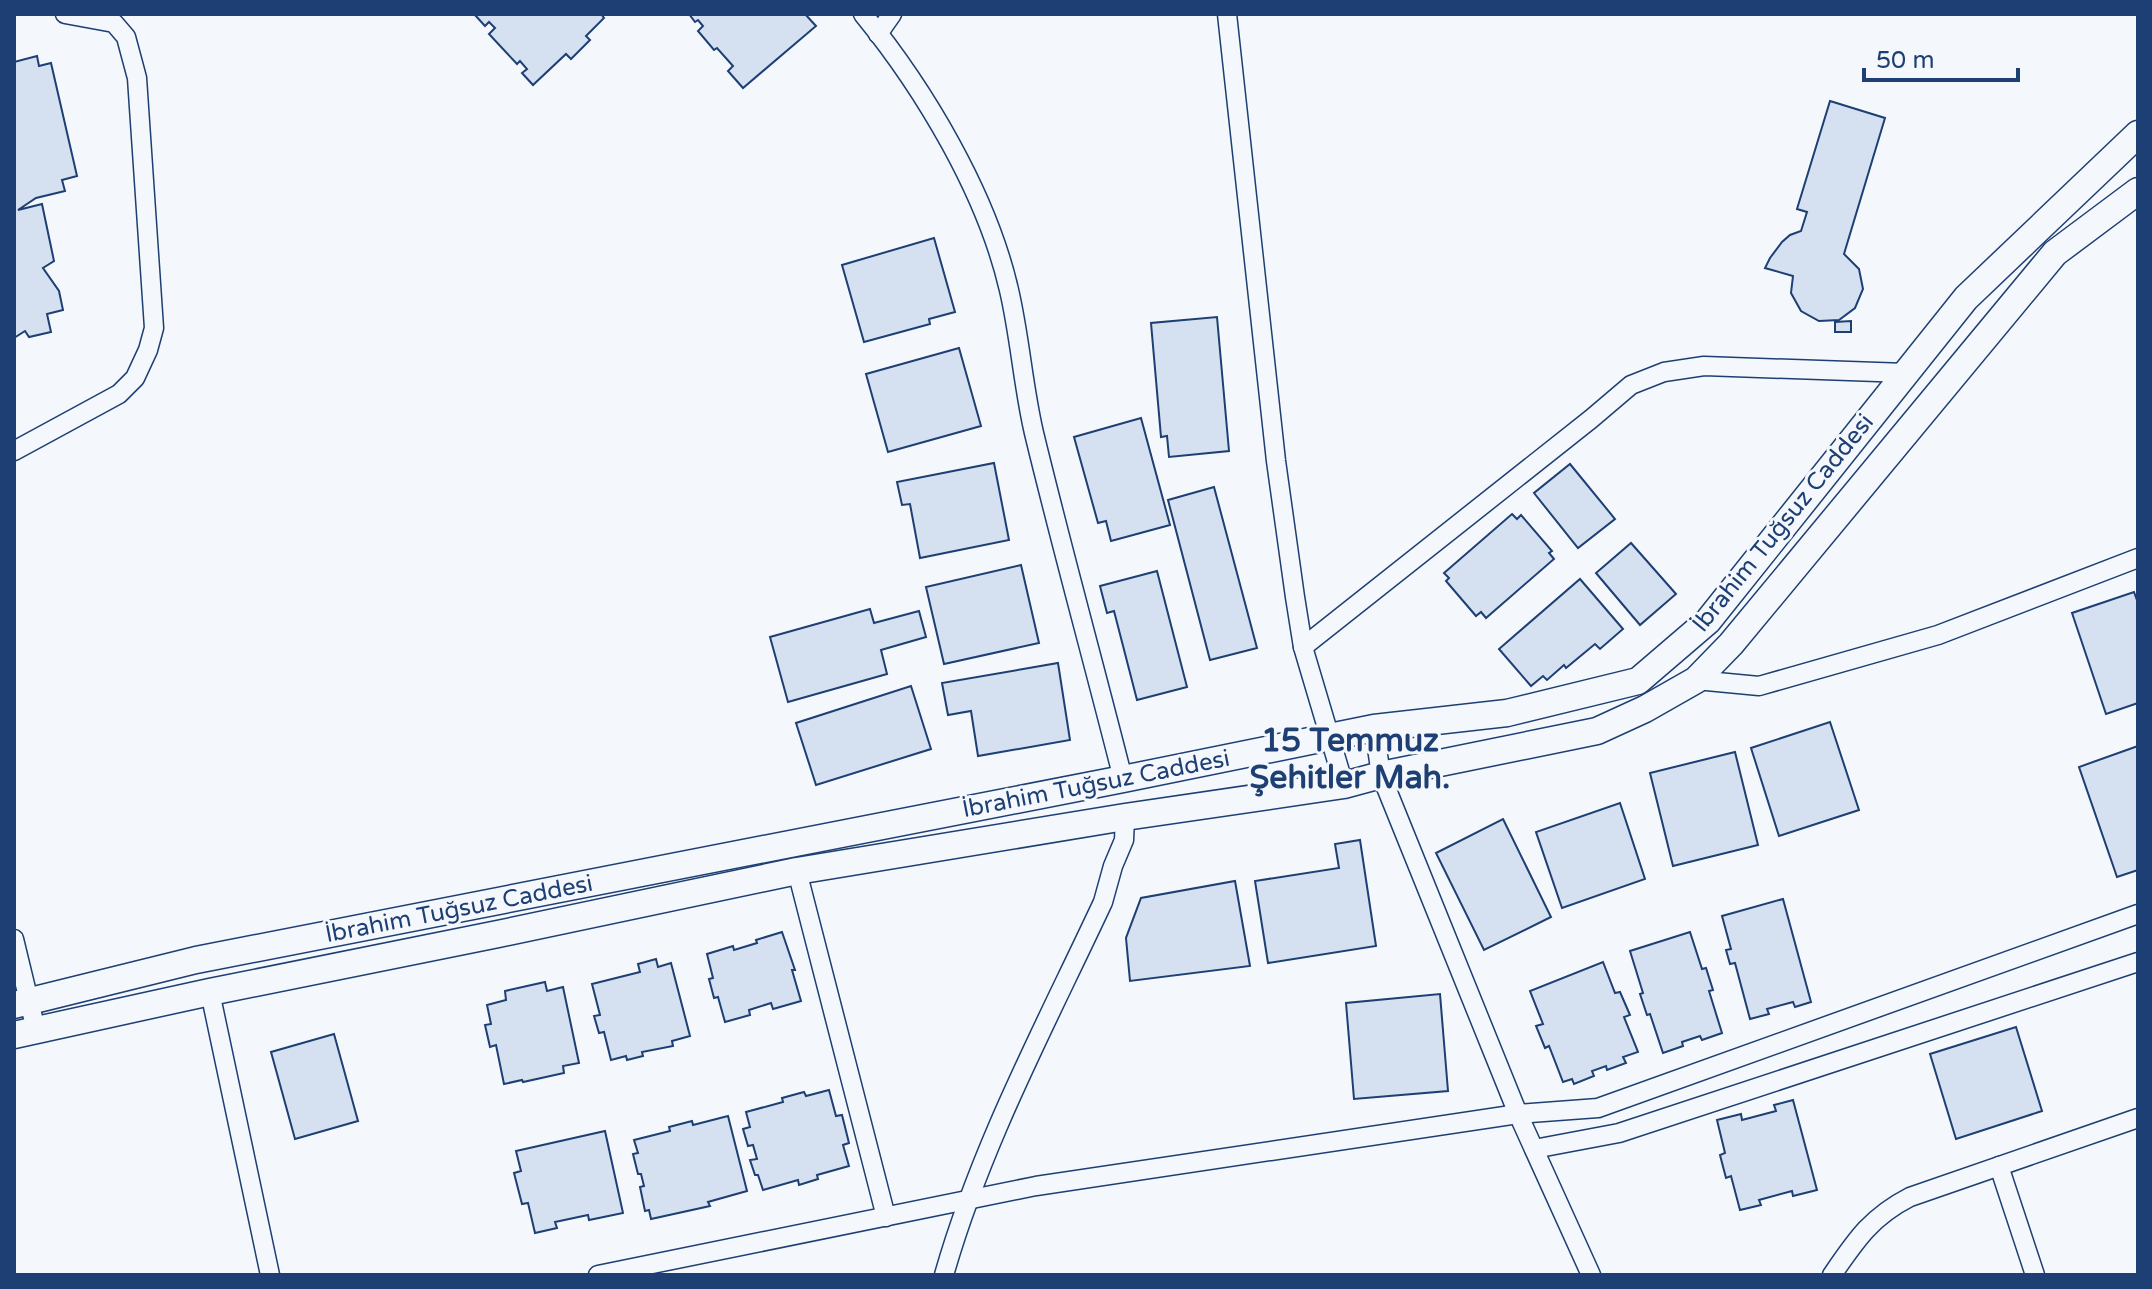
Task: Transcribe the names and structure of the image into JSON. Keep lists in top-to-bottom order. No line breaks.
{"streets":{"street":["İbrahim Tuğsuz Caddesi"]},"districts":["15 Temmuz Şehitler Mah."],"scale_bar":"50 m"}
